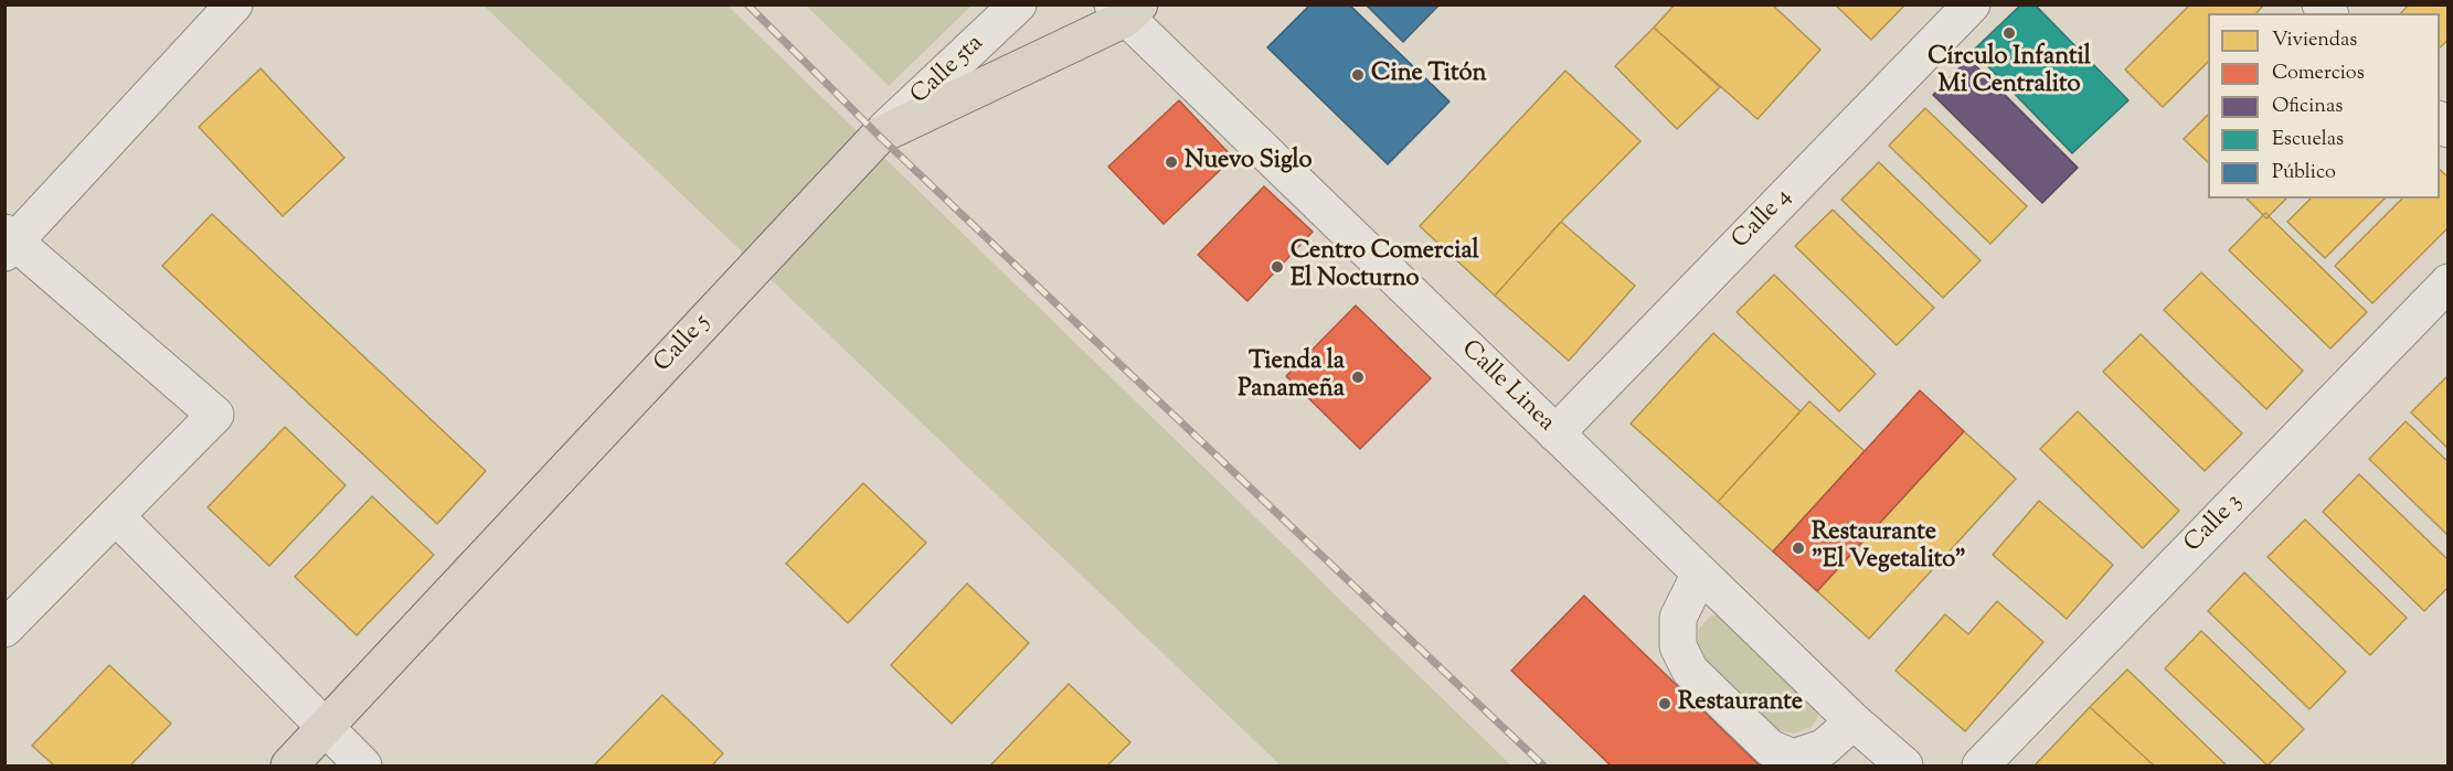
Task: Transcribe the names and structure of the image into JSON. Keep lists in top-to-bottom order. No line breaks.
{"streets":{"main road":["Calle 5"],"street":["Calle 5ta","Calle 4","Calle Linea","Calle 3"]},"crossings":[["Calle 5ta","Calle 5"],["Calle 4","Calle Linea"],["Calle 5","Calle Linea"]],"places":["Círculo Infantil Mi Centralito","Cine Titón","Nuevo Siglo","Centro Comercial El Nocturno","Tienda la Panameña","Restaurante \"El Vegetalito\"","Restaurante"],"legend":["Viviendas","Comercios","Oficinas","Escuelas","Público"]}
